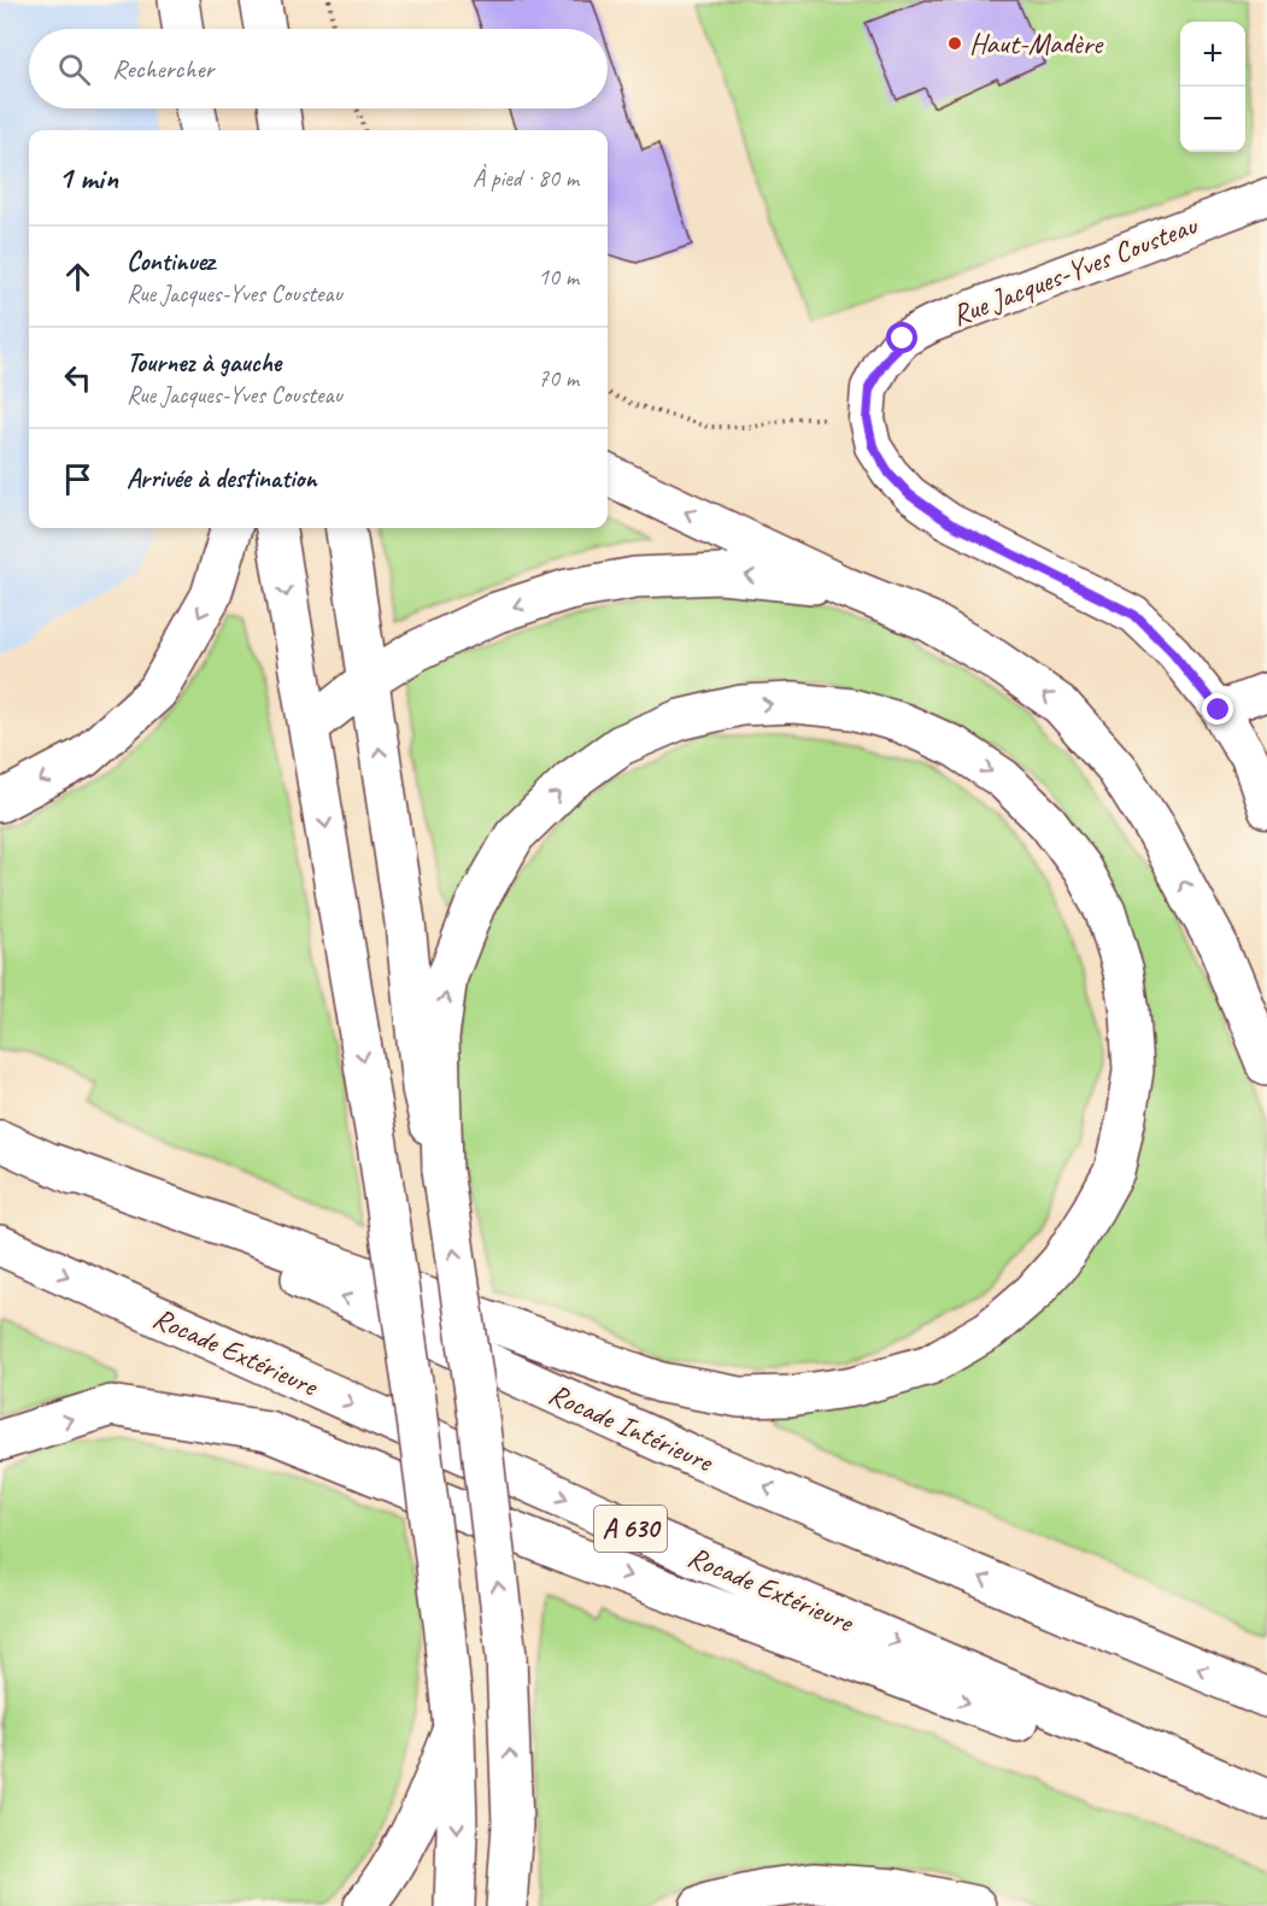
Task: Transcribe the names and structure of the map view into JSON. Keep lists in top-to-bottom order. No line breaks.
{"streets":{"main road":["Rocade Extérieure","Rocade Intérieure","A 630"],"street":["Rue Jacques-Yves Cousteau"]},"places":["Haut-Madère"],"page":{"map_buttons":["+","−"],"search":"Rechercher","heading":["1 min","À pied · 80 m"],"list":[["Continuez","Rue Jacques-Yves Cousteau","10 m"],["Tournez à gauche","Rue Jacques-Yves Cousteau","70 m"],"Arrivée à destination"]}}
